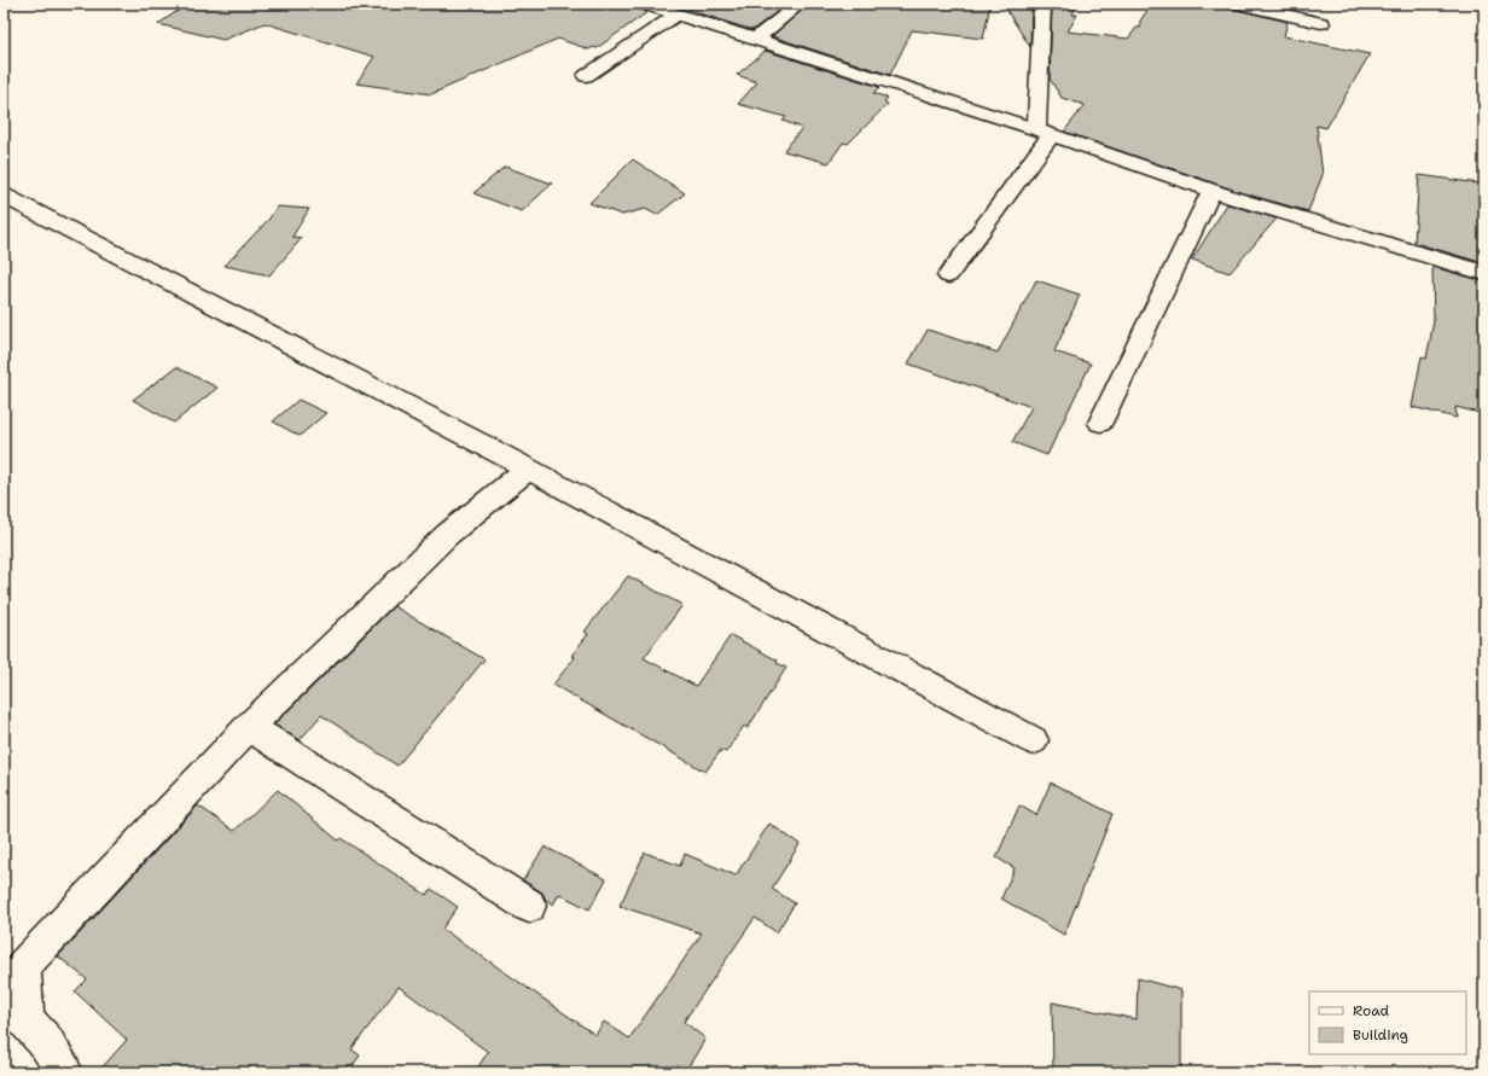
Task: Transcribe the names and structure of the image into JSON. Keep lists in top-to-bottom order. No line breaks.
{"legend":["Road","Building"]}
